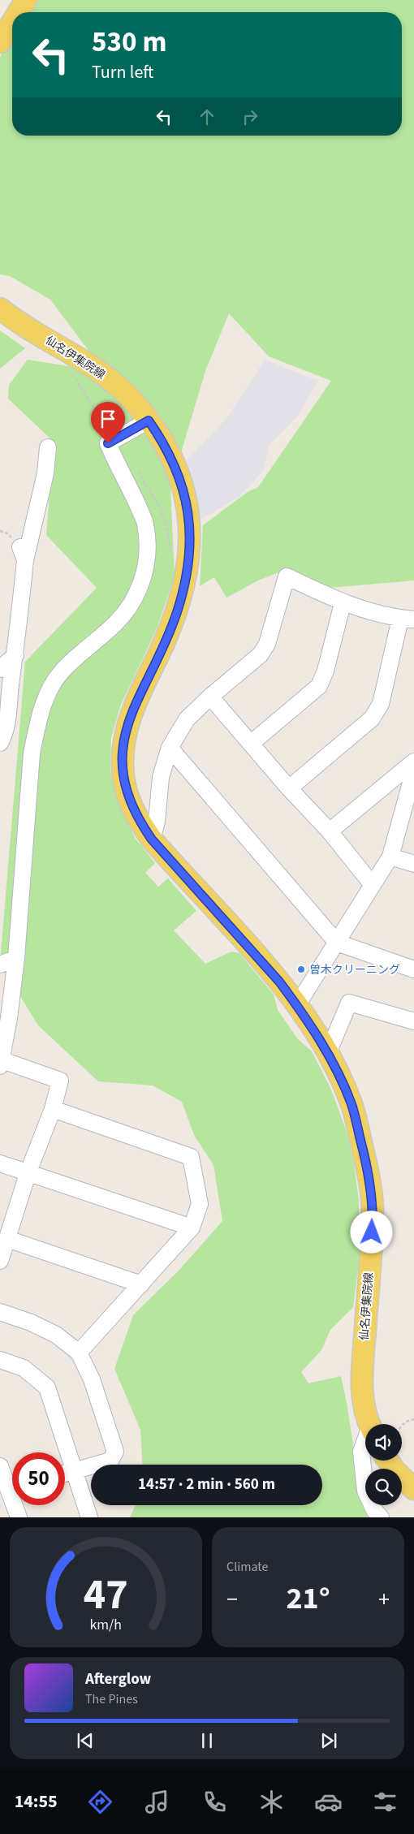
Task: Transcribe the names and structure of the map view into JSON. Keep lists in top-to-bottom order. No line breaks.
{"streets":{"main road":["仙名伊集院線"]},"places":["曽木クリーニング"],"page":{"turn":["530 m","Turn left"],"limit":"50","trip":"14:57 · 2 min · 560 m","tile":"Climate","heat":["−","21°","+"],"song":["Afterglow","The Pines"],"tabs":"14:55","gauge":["47","km/h"]}}
